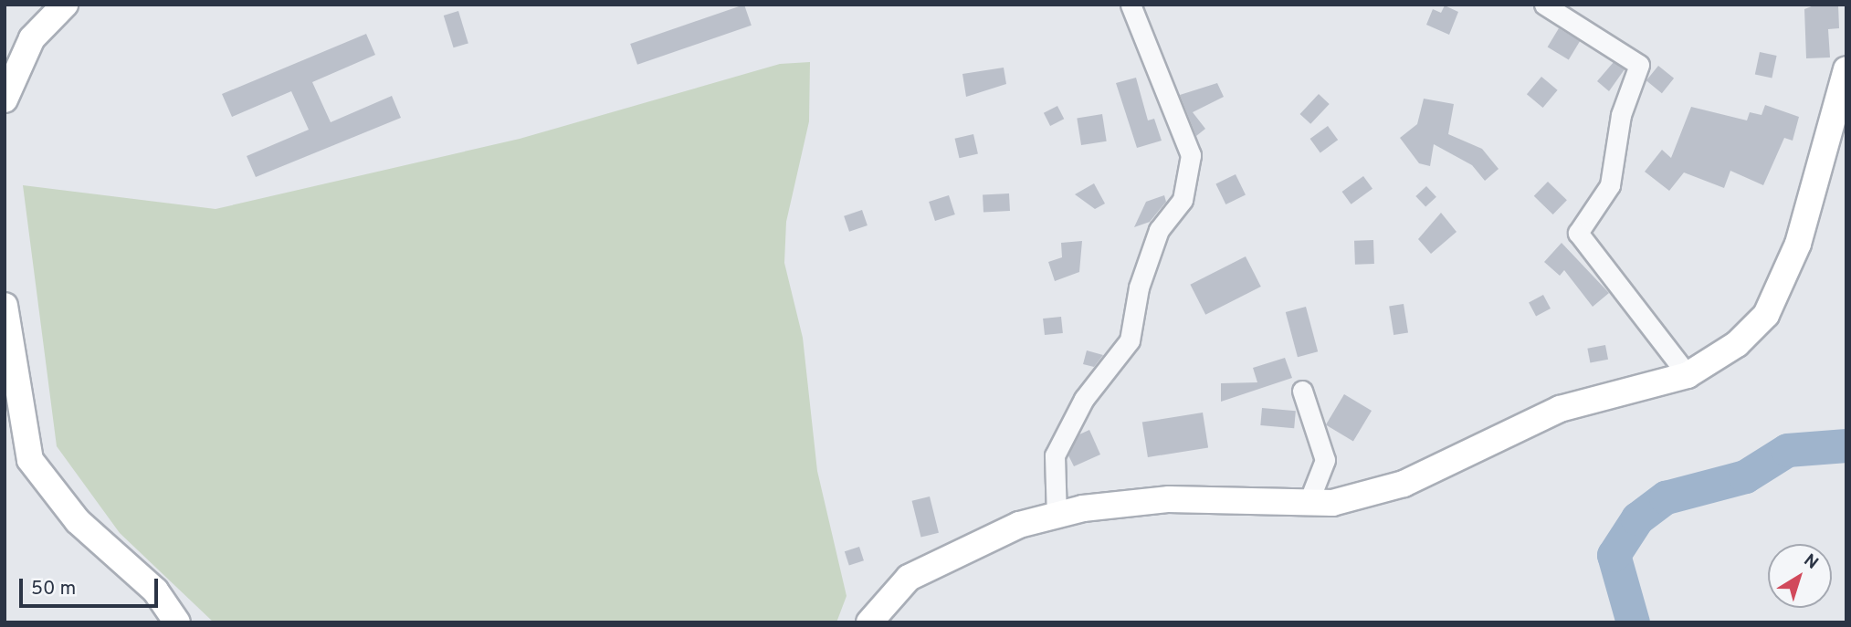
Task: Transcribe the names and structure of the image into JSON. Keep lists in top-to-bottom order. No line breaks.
{"scale_bar":"50 m","north":"top right"}
